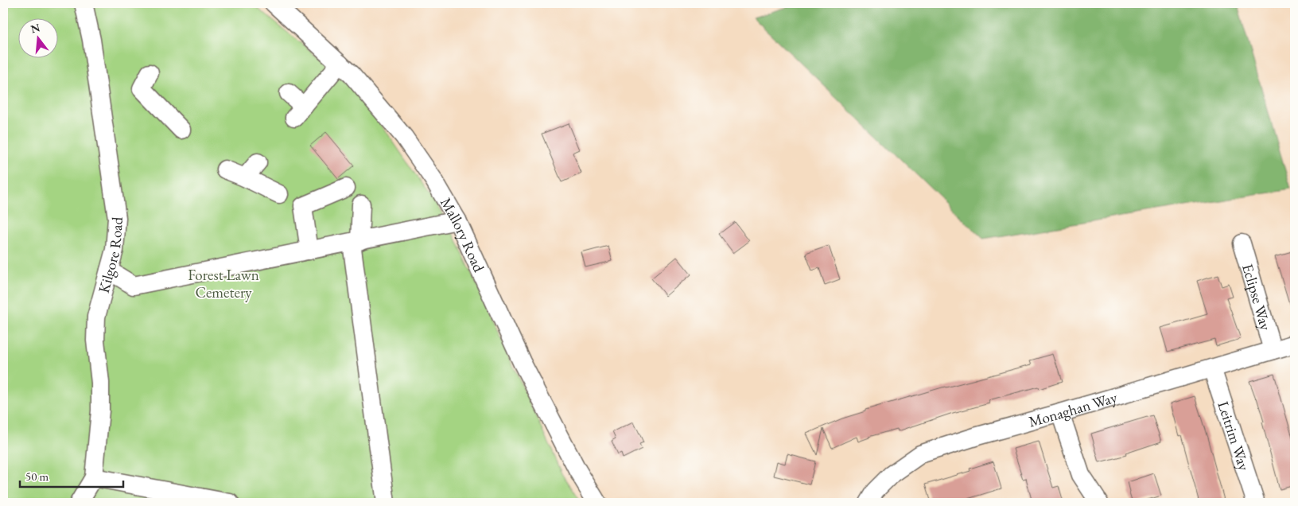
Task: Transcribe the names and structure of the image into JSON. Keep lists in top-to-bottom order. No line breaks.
{"streets":{"street":["Mallory Road","Kilgore Road","Eclipse Way","Monaghan Way","Leitrim Way"]},"crossings":[["Eclipse Way","Monaghan Way"],["Monaghan Way","Leitrim Way"]],"parks":["Forest Lawn Cemetery"],"scale_bar":"50 m","north":"top"}
